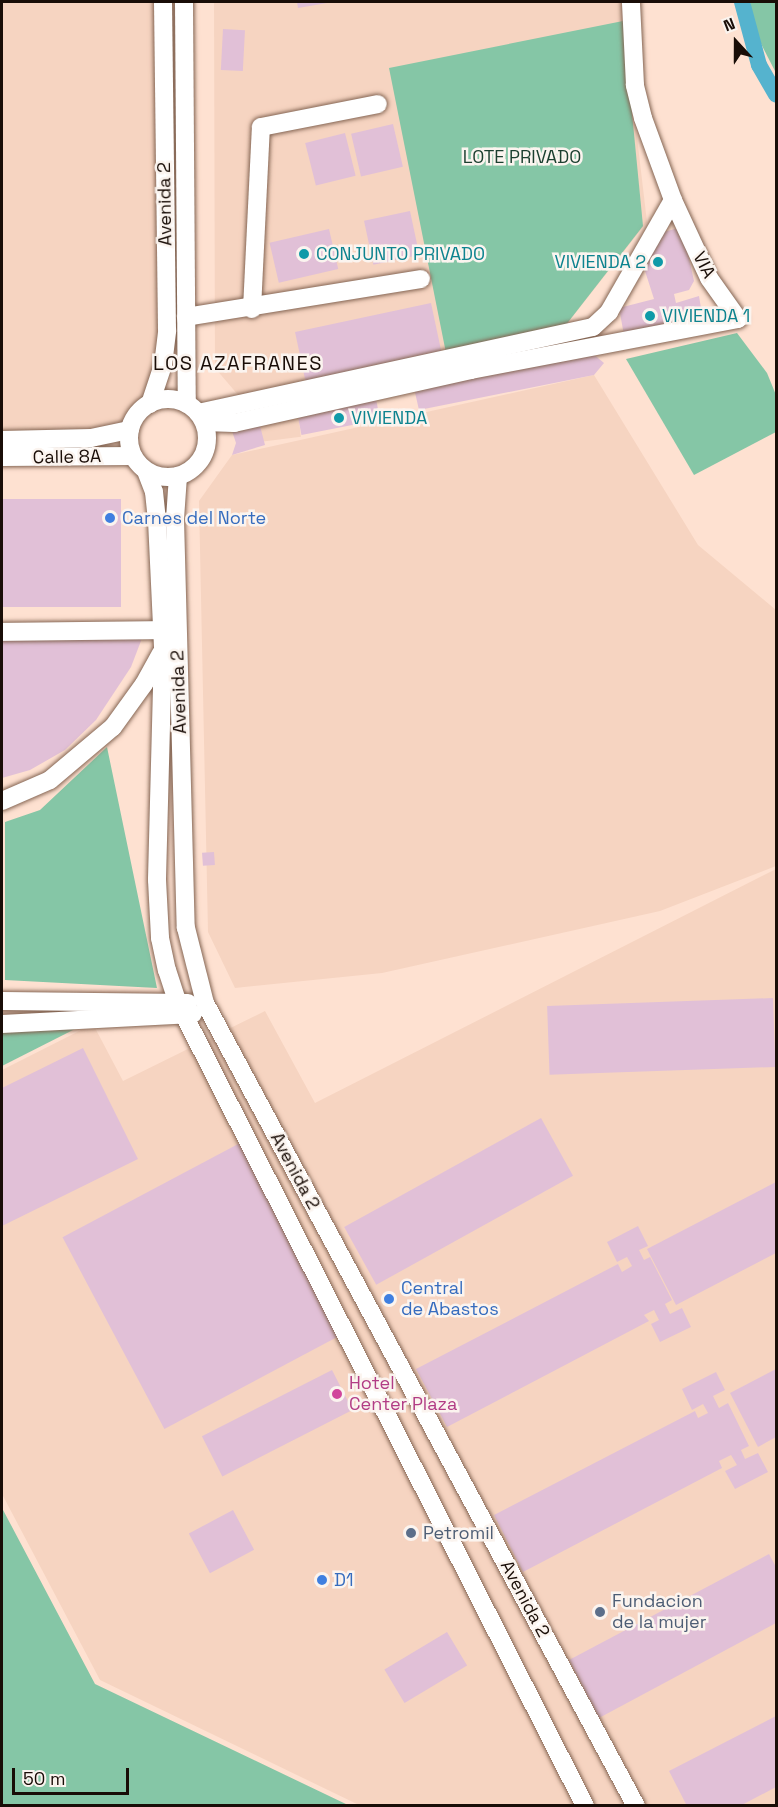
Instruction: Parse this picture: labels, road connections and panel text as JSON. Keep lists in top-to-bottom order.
{
  "streets": {
    "street": ["Avenida 2", "VIA", "Calle 8A"]
  },
  "crossings": [
    ["Avenida 2", "Calle 8A"]
  ],
  "districts": ["LOS AZAFRANES"],
  "parks": ["LOTE PRIVADO"],
  "places": [
    "CONJUNTO PRIVADO",
    "VIVIENDA 2",
    "VIVIENDA 1",
    "VIVIENDA",
    "Carnes del Norte",
    "Central de Abastos",
    "Hotel Center Plaza",
    "Petromil",
    "D1",
    "Fundacion de la mujer"
  ],
  "scale_bar": "50 m",
  "north": "top"
}
